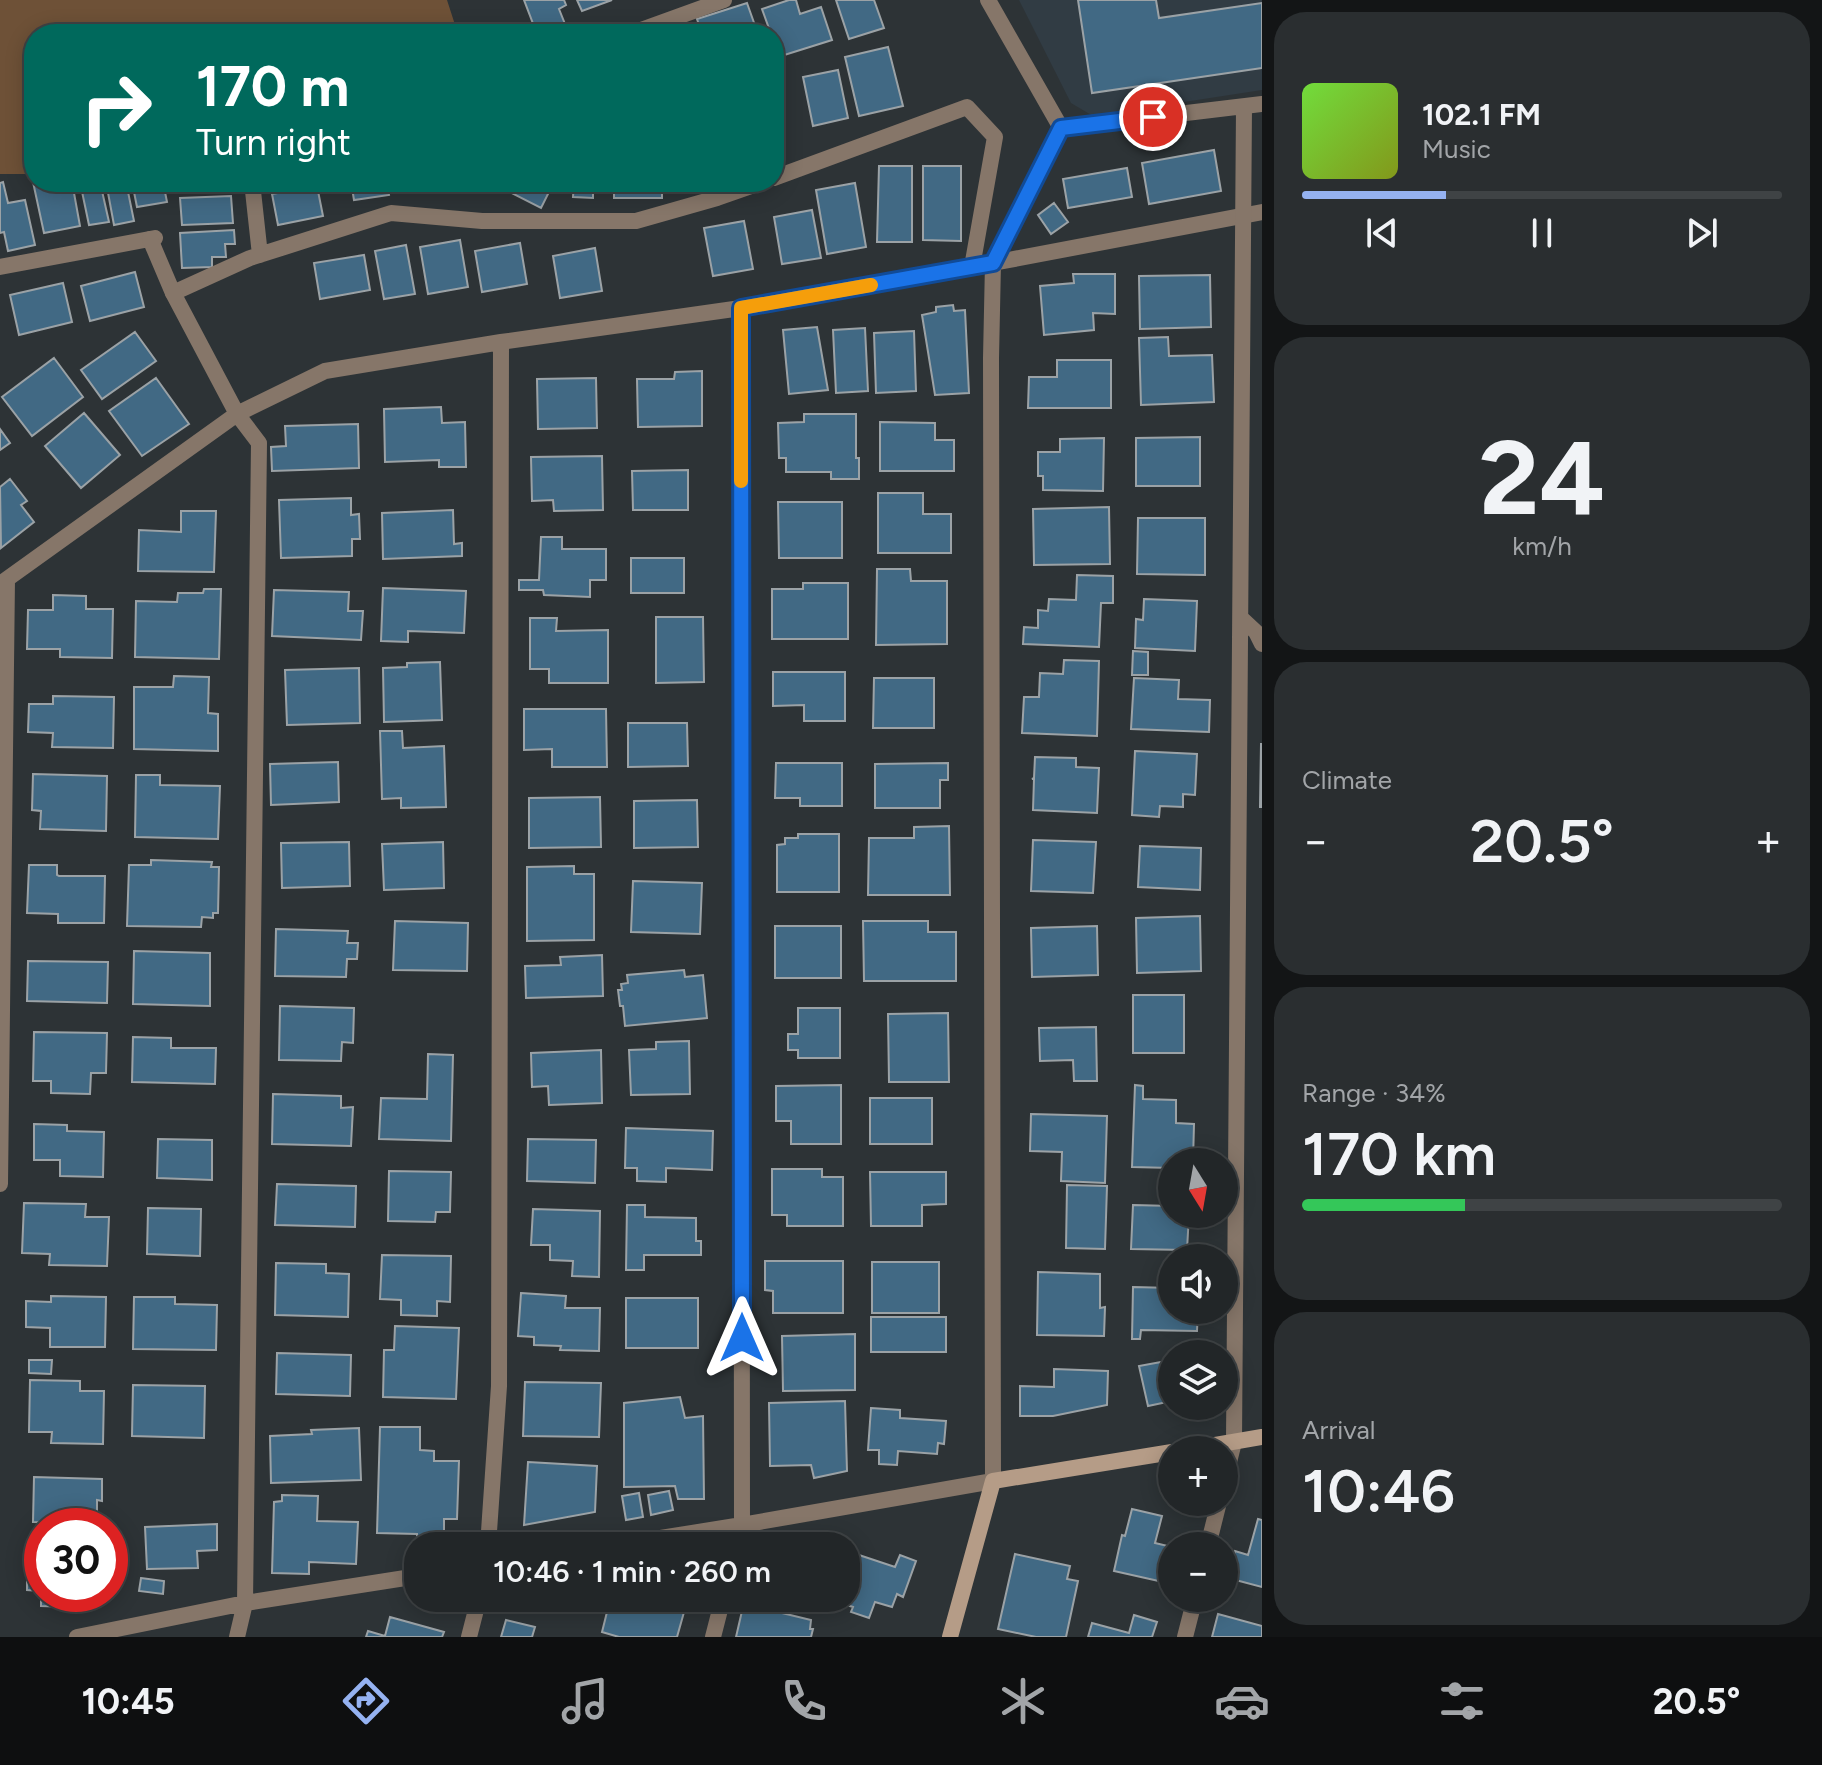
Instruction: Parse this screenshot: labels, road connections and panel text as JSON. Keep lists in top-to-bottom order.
{
  "north": "bottom",
  "page": {
    "turn": ["170 m", "Turn right"],
    "song": ["102.1 FM", "Music"],
    "tile": [
      ["24", "km/h"],
      "Climate",
      ["Range · 34%", "170 km"],
      ["Arrival", "10:46"]
    ],
    "heat": ["−", "20.5°", "+"],
    "map_buttons": ["+", "−"],
    "limit": "30",
    "trip": "10:46 · 1 min · 260 m",
    "tabs": ["10:45", "20.5°"]
  }
}
